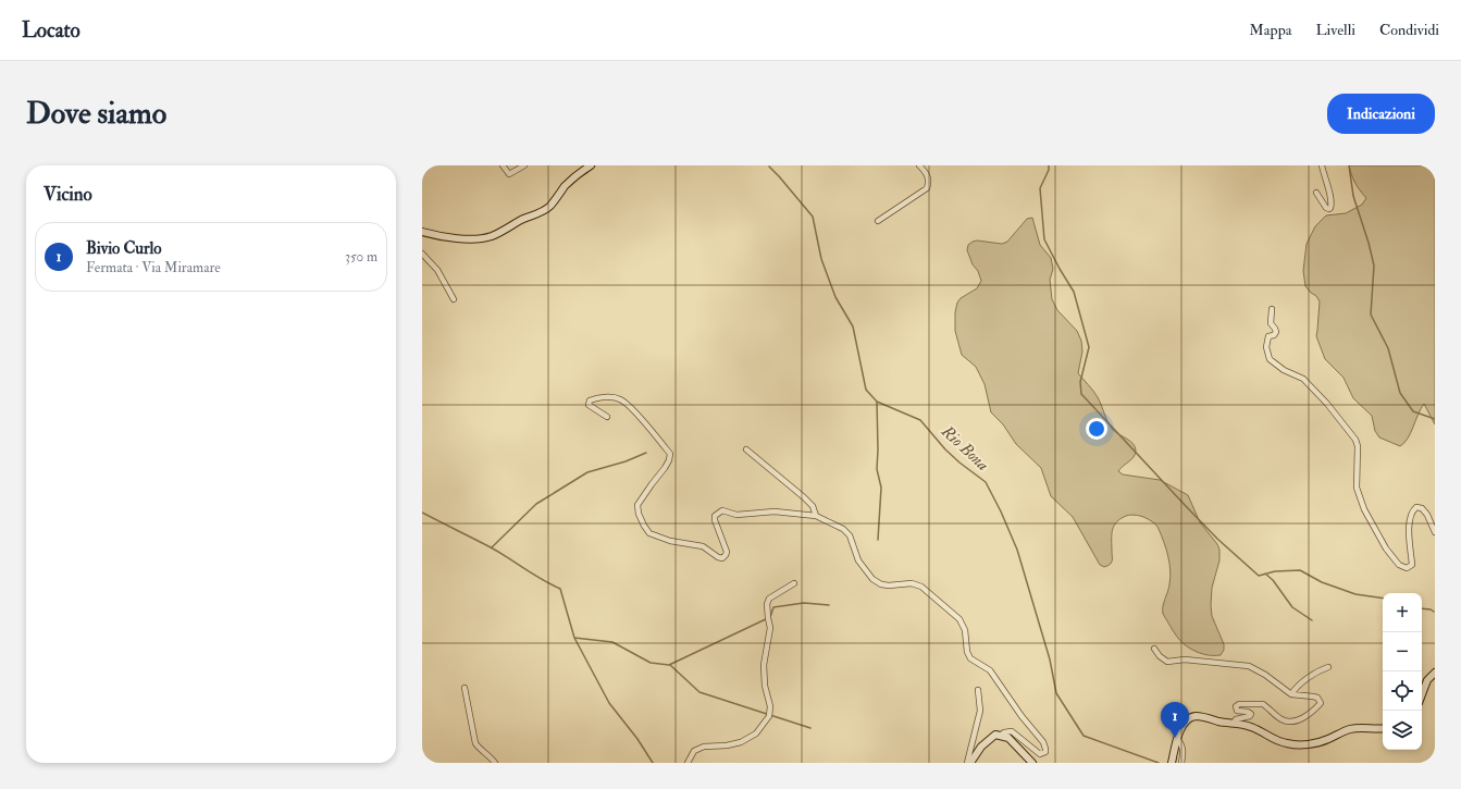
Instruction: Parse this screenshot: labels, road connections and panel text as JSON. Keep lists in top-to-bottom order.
{
  "water": ["Rio Bona"],
  "page": {
    "header": "Locato",
    "nav": ["Mappa", "Livelli", "Condividi"],
    "buttons": "Indicazioni",
    "title": "Dove siamo",
    "heading": "Vicino",
    "list": [
      {
        "mark": "1",
        "name": "Bivio Curlo",
        "note": "Fermata · Via Miramare",
        "value": "350 m"
      }
    ],
    "map_buttons": ["+", "−"],
    "pins": "1"
  }
}
